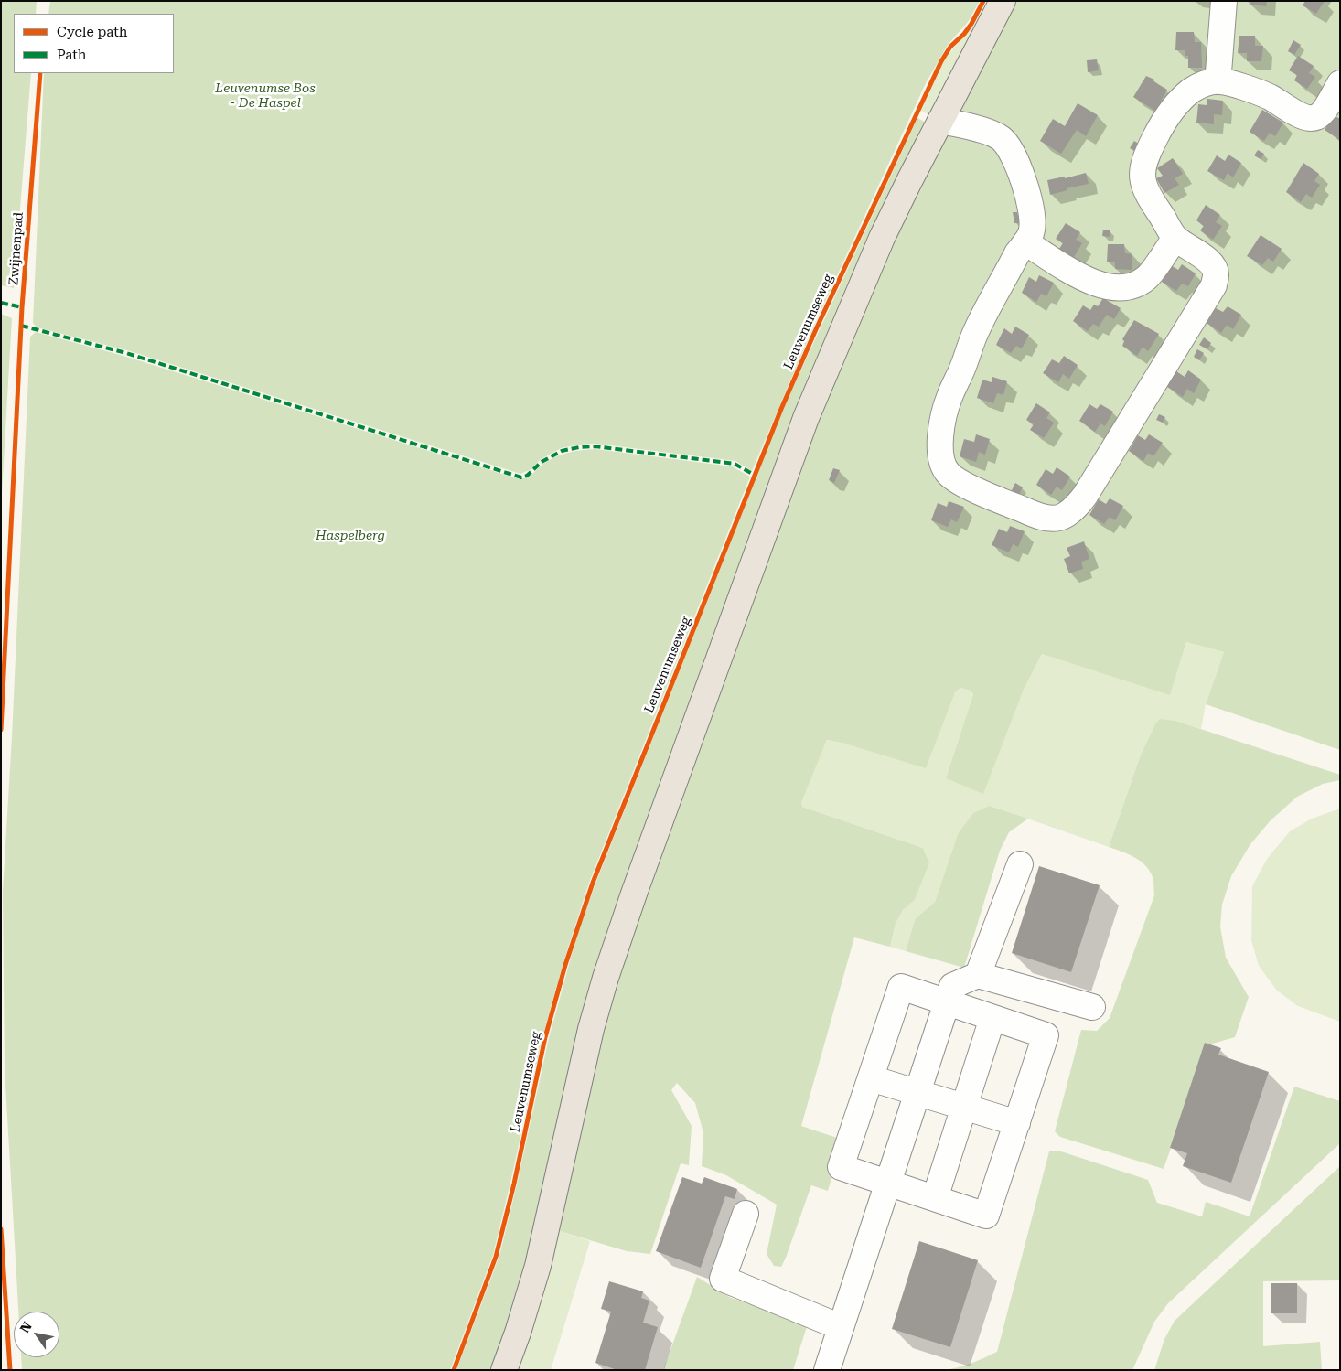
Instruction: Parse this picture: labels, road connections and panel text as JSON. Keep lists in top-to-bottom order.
{
  "streets": {
    "cycle path": ["Zwijnenpad", "Leuvenumseweg"]
  },
  "parks": ["Leuvenumse Bos - De Haspel", "Haspelberg"],
  "legend": ["Cycle path", "Path"],
  "north": "top left"
}
